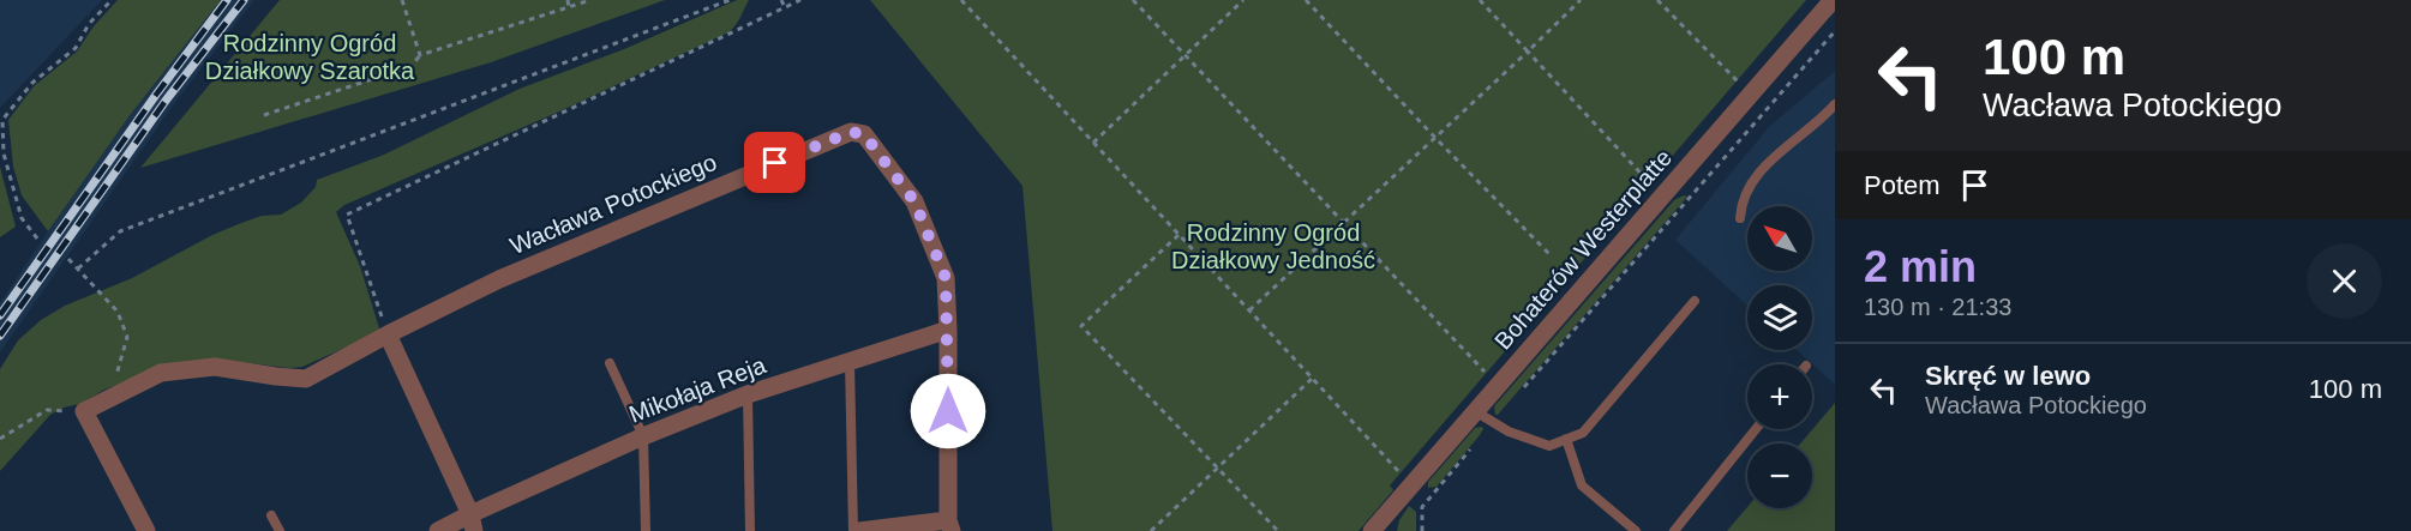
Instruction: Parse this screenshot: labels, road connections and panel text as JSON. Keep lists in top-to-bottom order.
{
  "streets": {
    "street": ["Wacława Potockiego", "Bohaterów Westerplatte", "Mikołaja Reja"]
  },
  "crossings": [
    ["Wacława Potockiego", "Mikołaja Reja"]
  ],
  "parks": ["Rodzinny Ogród Działkowy Szarotka", "Rodzinny Ogród Działkowy Jedność"],
  "north": "top left",
  "page": {
    "turn": ["100 m", "Wacława Potockiego"],
    "then": "Potem",
    "map_buttons": ["+", "−"],
    "heading": ["2 min", "130 m · 21:33"],
    "list": [
      {
        "name": "Skręć w lewo",
        "note": "Wacława Potockiego",
        "value": "100 m"
      }
    ]
  }
}
